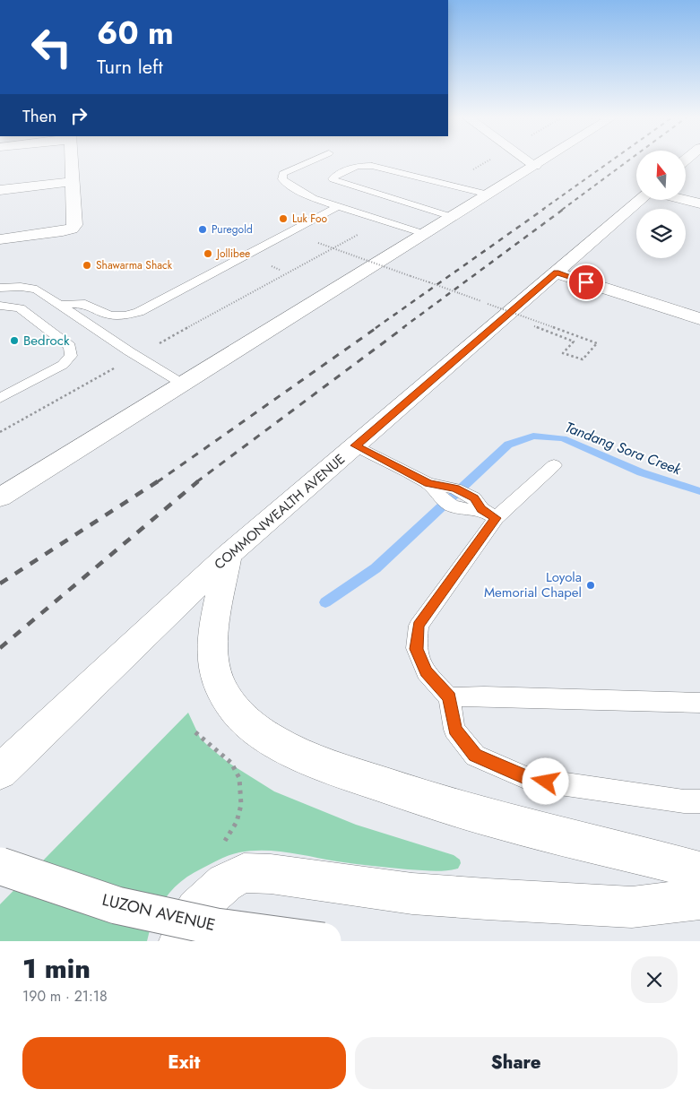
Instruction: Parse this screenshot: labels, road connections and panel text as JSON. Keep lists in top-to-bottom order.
{
  "streets": {
    "main road": ["COMMONWEALTH AVENUE", "LUZON AVENUE"]
  },
  "water": ["Tandang Sora Creek"],
  "places": [
    "Luk Foo",
    "Puregold",
    "Jollibee",
    "Shawarma Shack",
    "Bedrock",
    "Loyola Memorial Chapel"
  ],
  "north": "top",
  "page": {
    "turn": ["60 m", "Turn left"],
    "then": "Then",
    "heading": ["1 min", "190 m · 21:18"],
    "buttons": ["Exit", "Share"]
  }
}
